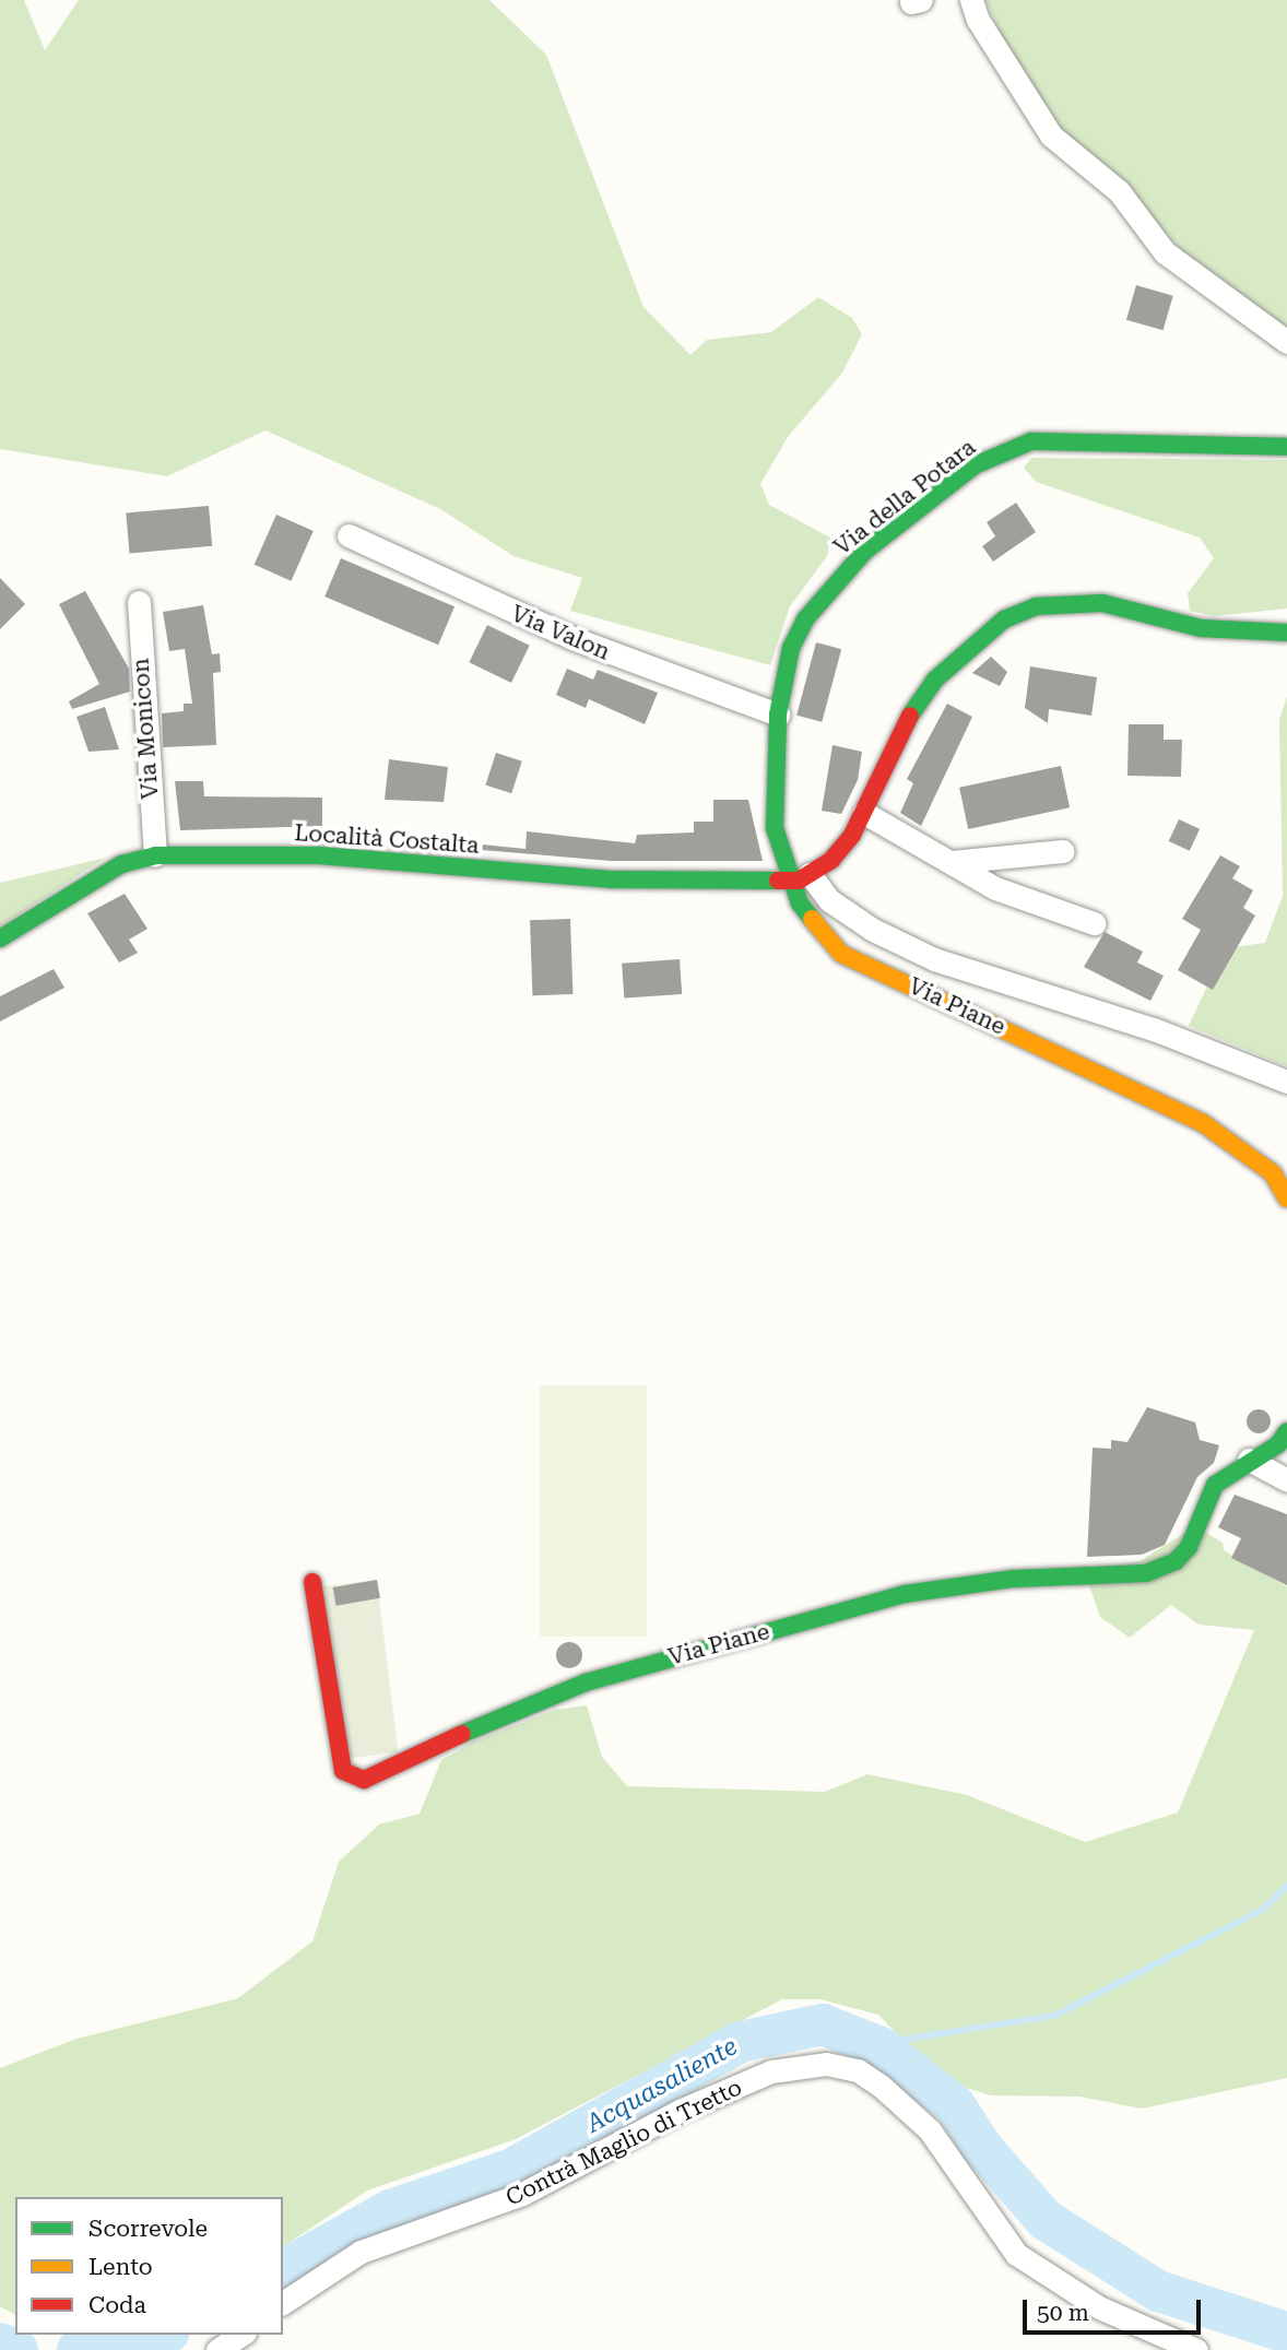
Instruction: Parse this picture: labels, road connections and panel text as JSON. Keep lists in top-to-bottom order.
{
  "streets": {
    "street": [
      "Via della Potara",
      "Via Valon",
      "Via Monicon",
      "Località Costalta",
      "Via Piane",
      "Contrà Maglio di Tretto"
    ]
  },
  "crossings": [
    ["Via della Potara", "Via Valon"],
    ["Via della Potara", "Via Piane"],
    ["Via Valon", "Via Piane"],
    ["Via Monicon", "Località Costalta"],
    ["Località Costalta", "Via Piane"]
  ],
  "water": ["Acquasaliente"],
  "legend": ["Scorrevole", "Lento", "Coda"],
  "scale_bar": "50 m"
}
